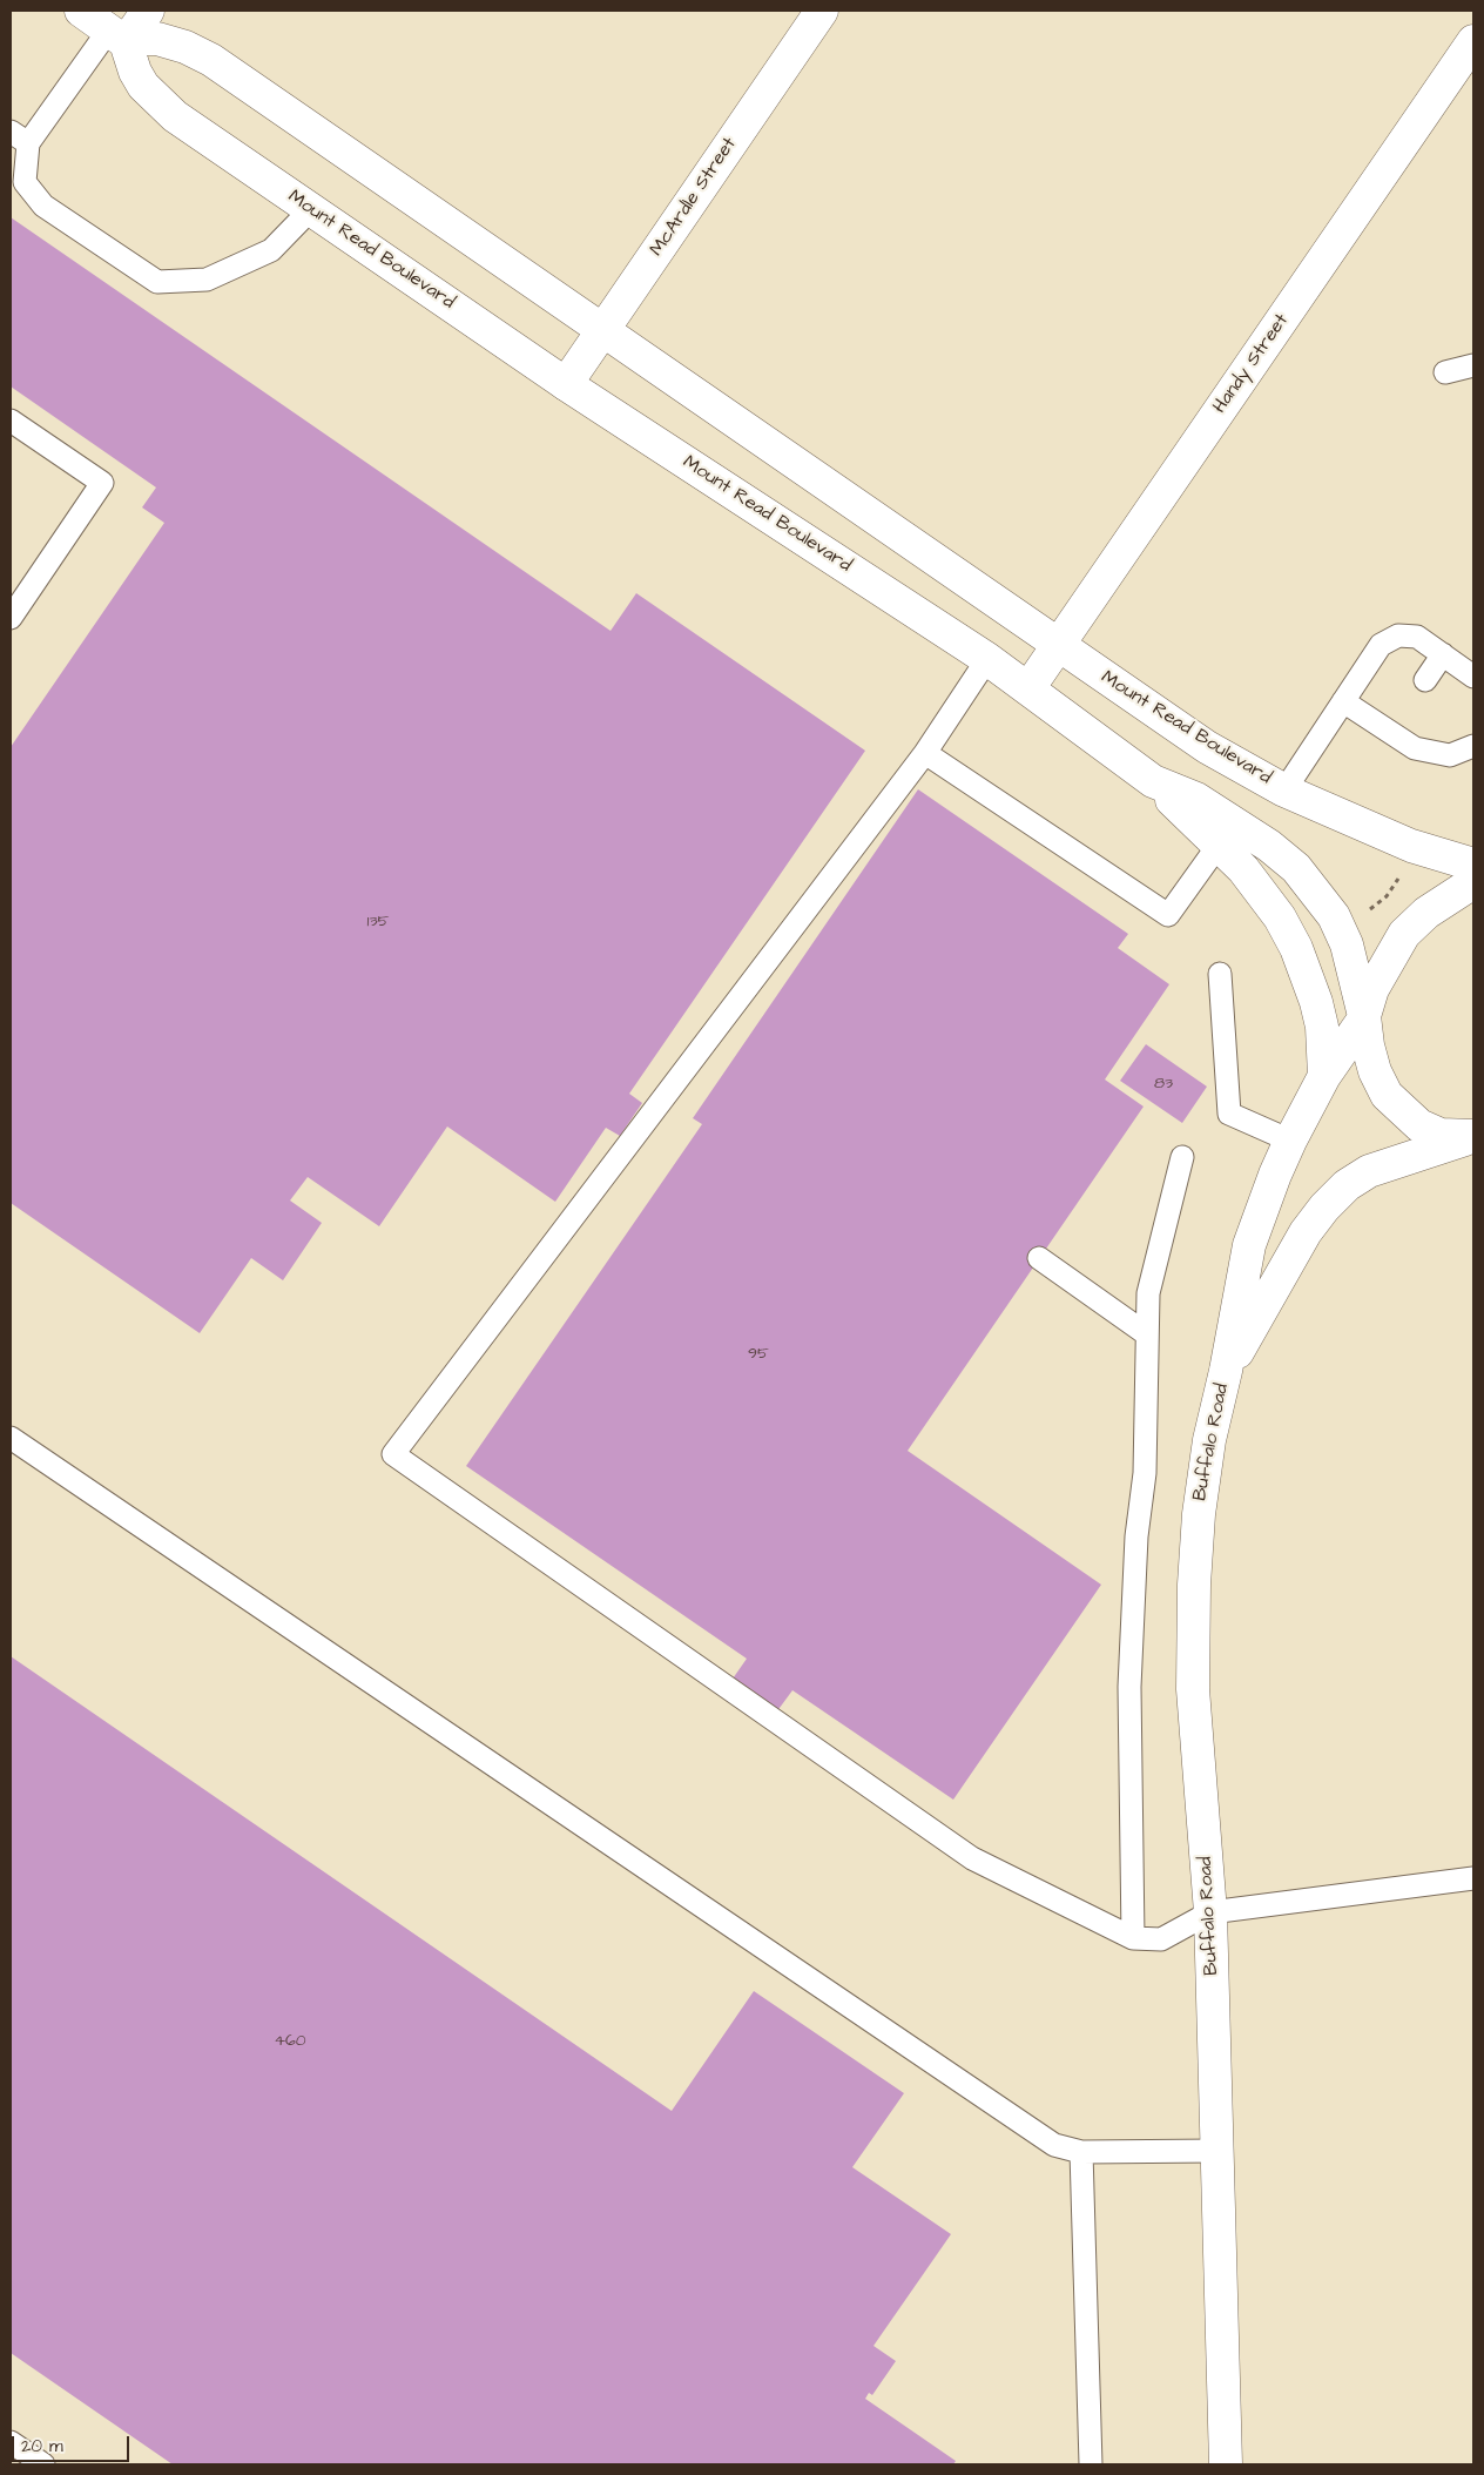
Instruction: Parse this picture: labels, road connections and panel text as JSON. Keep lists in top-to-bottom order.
{
  "streets": {
    "main road": [
      "McArdle Street",
      "Mount Read Boulevard",
      "Handy Street",
      "Buffalo Road"
    ]
  },
  "crossings": [
    ["McArdle Street", "Mount Read Boulevard"],
    ["Mount Read Boulevard", "Handy Street"],
    ["Mount Read Boulevard", "Buffalo Road"]
  ],
  "house_numbers": [
    "135",
    "83",
    "95",
    "460"
  ],
  "scale_bar": "20 m"
}
